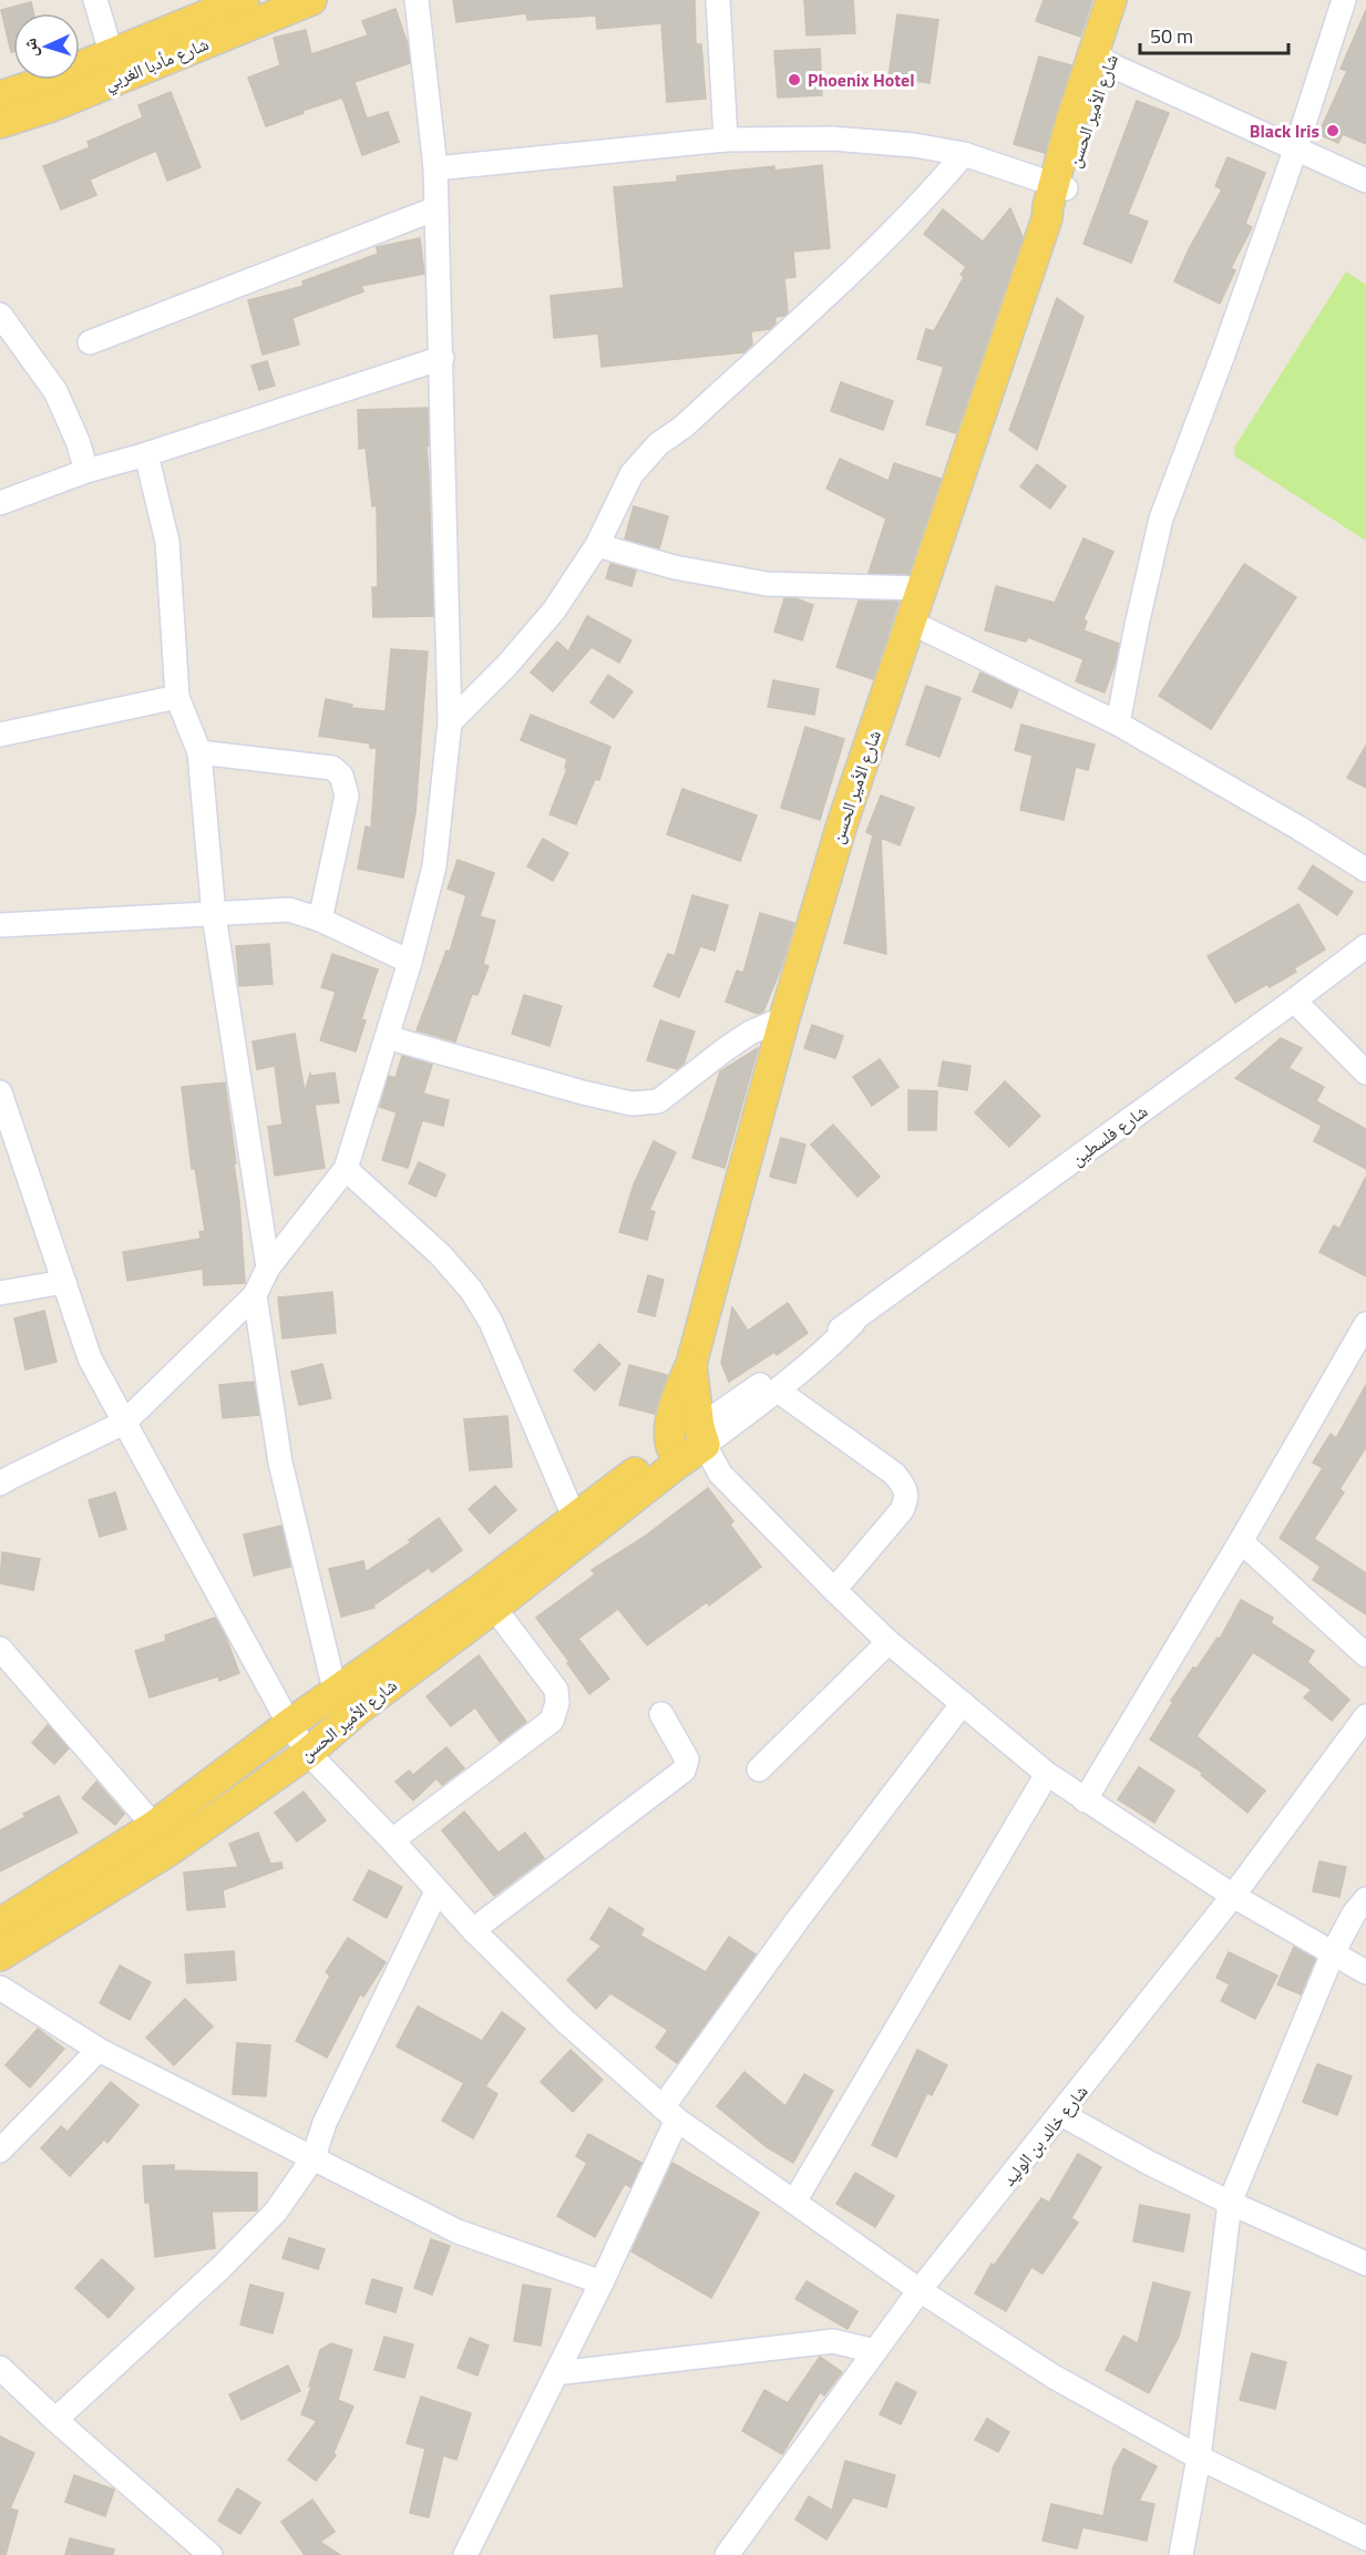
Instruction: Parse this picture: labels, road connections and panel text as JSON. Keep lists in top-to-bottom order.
{
  "streets": {
    "main road": ["شارع مأدبا الغربي", "شارع الأمير الحسن"],
    "street": ["شارع فلسطين", "شارع خالد بن الوليد"]
  },
  "crossings": [
    ["شارع الأمير الحسن", "شارع فلسطين"]
  ],
  "places": ["Phoenix Hotel", "Black Iris"],
  "scale_bar": "50 m",
  "north": "left"
}
